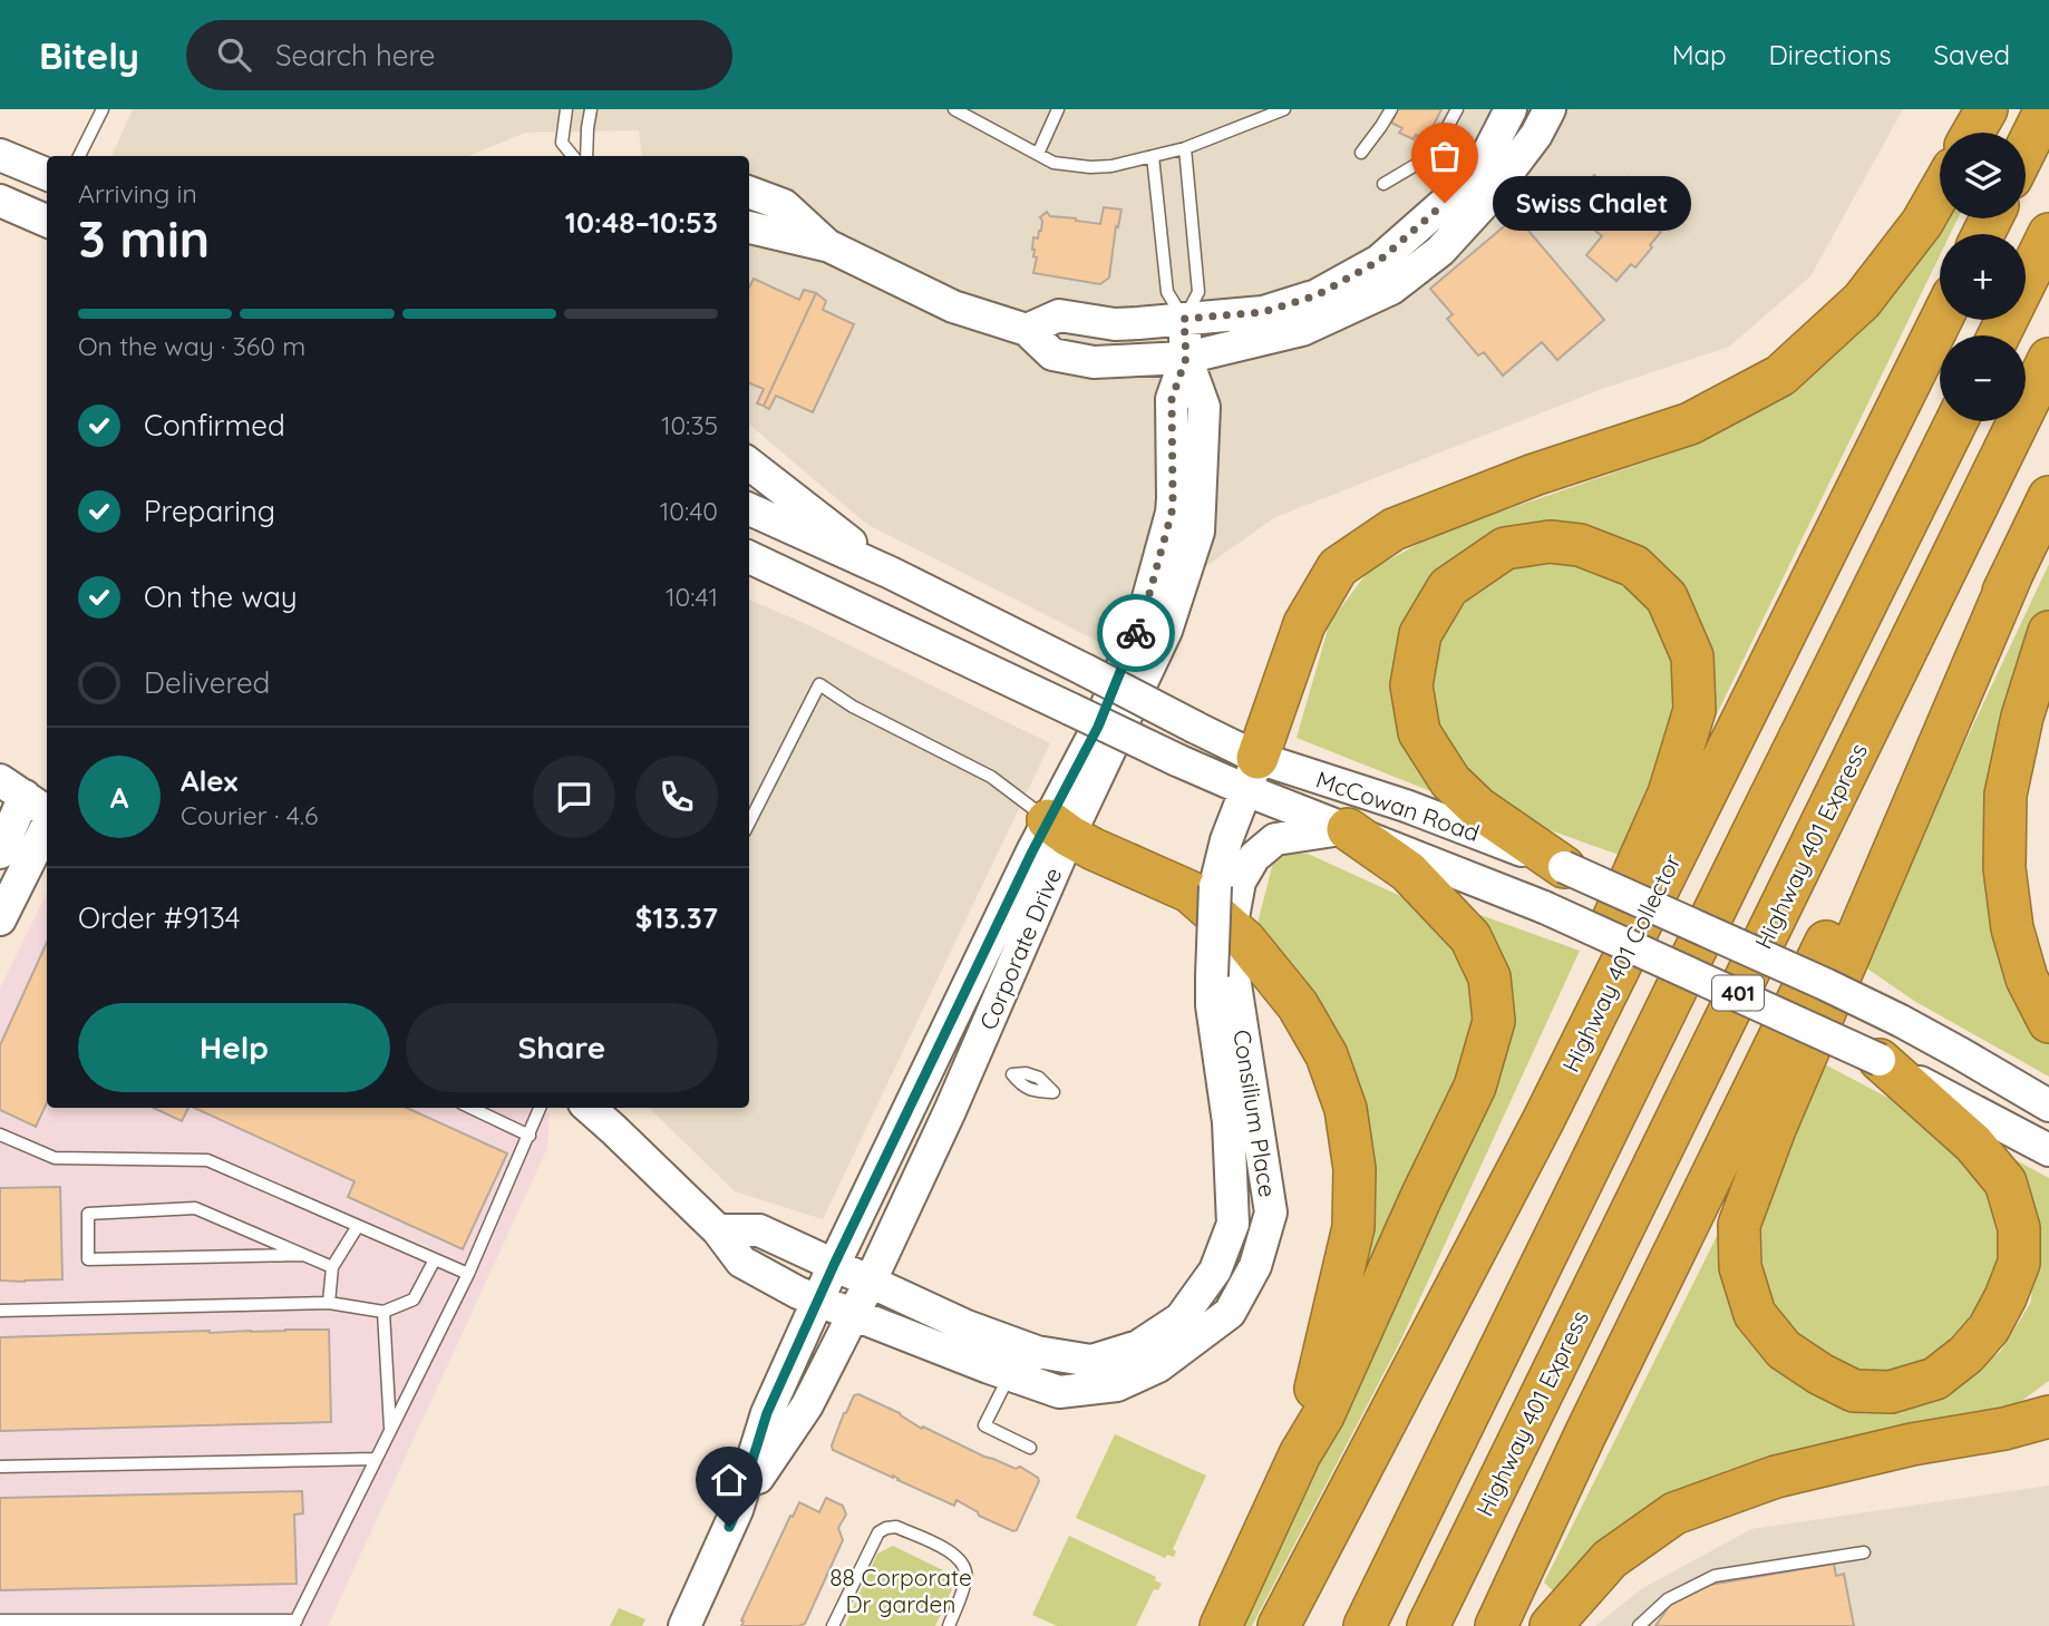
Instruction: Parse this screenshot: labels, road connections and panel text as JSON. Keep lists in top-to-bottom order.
{
  "streets": {
    "highway": ["Highway 401 Express", "Highway 401 Collector", "401"],
    "main road": ["McCowan Road", "Corporate Drive", "Consilium Place"]
  },
  "crossings": [
    ["McCowan Road", "Consilium Place"],
    ["Corporate Drive", "Consilium Place"]
  ],
  "parks": ["88 Corporate Dr garden"],
  "places": ["Swiss Chalet"],
  "page": {
    "header": "Bitely",
    "search": "Search here",
    "nav": ["Map", "Directions", "Saved"],
    "map_buttons": ["+", "−"],
    "heading": ["3 min", "Arriving in", "10:48–10:53"],
    "panel": [
      "Alex",
      "Courier · 4.6",
      "Order #9134",
      "$13.37"
    ],
    "bubble": "Swiss Chalet",
    "bar": "On the way · 360 m",
    "list": [
      ["Confirmed", "10:35"],
      ["Preparing", "10:40"],
      ["On the way", "10:41"],
      "Delivered"
    ],
    "round": "A",
    "buttons": ["Help", "Share"]
  }
}
